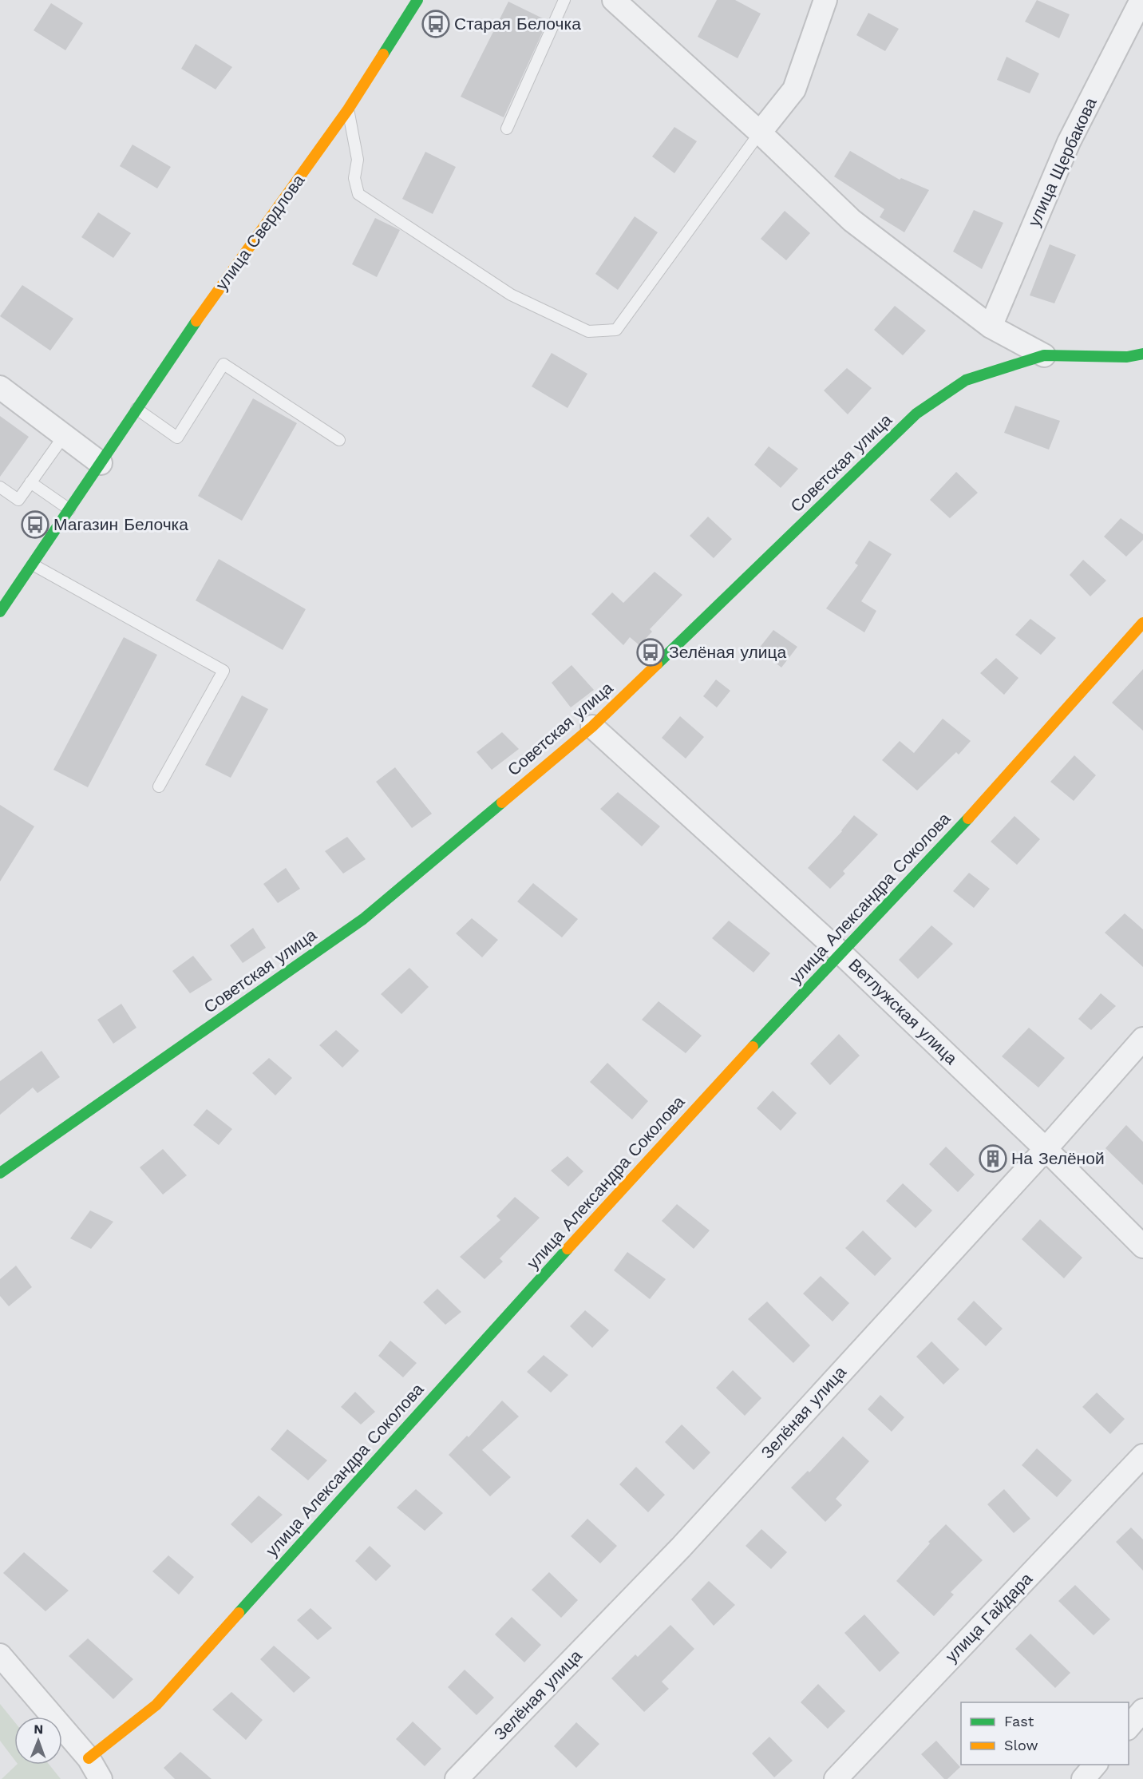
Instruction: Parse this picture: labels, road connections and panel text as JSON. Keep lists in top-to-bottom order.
{
  "streets": {
    "street": [
      "улица Щербакова",
      "улица Свердлова",
      "Советская улица",
      "улица Александра Соколова",
      "Ветлужская улица",
      "Зелёная улица",
      "улица Гайдара"
    ]
  },
  "crossings": [
    ["Советская улица", "Ветлужская улица"],
    ["улица Александра Соколова", "Ветлужская улица"],
    ["Ветлужская улица", "Зелёная улица"]
  ],
  "places": {
    "bus stop": ["Старая Белочка", "Магазин Белочка", "Зелёная улица"],
    "building": ["На Зелёной"]
  },
  "legend": ["Fast", "Slow"],
  "north": "top"
}
